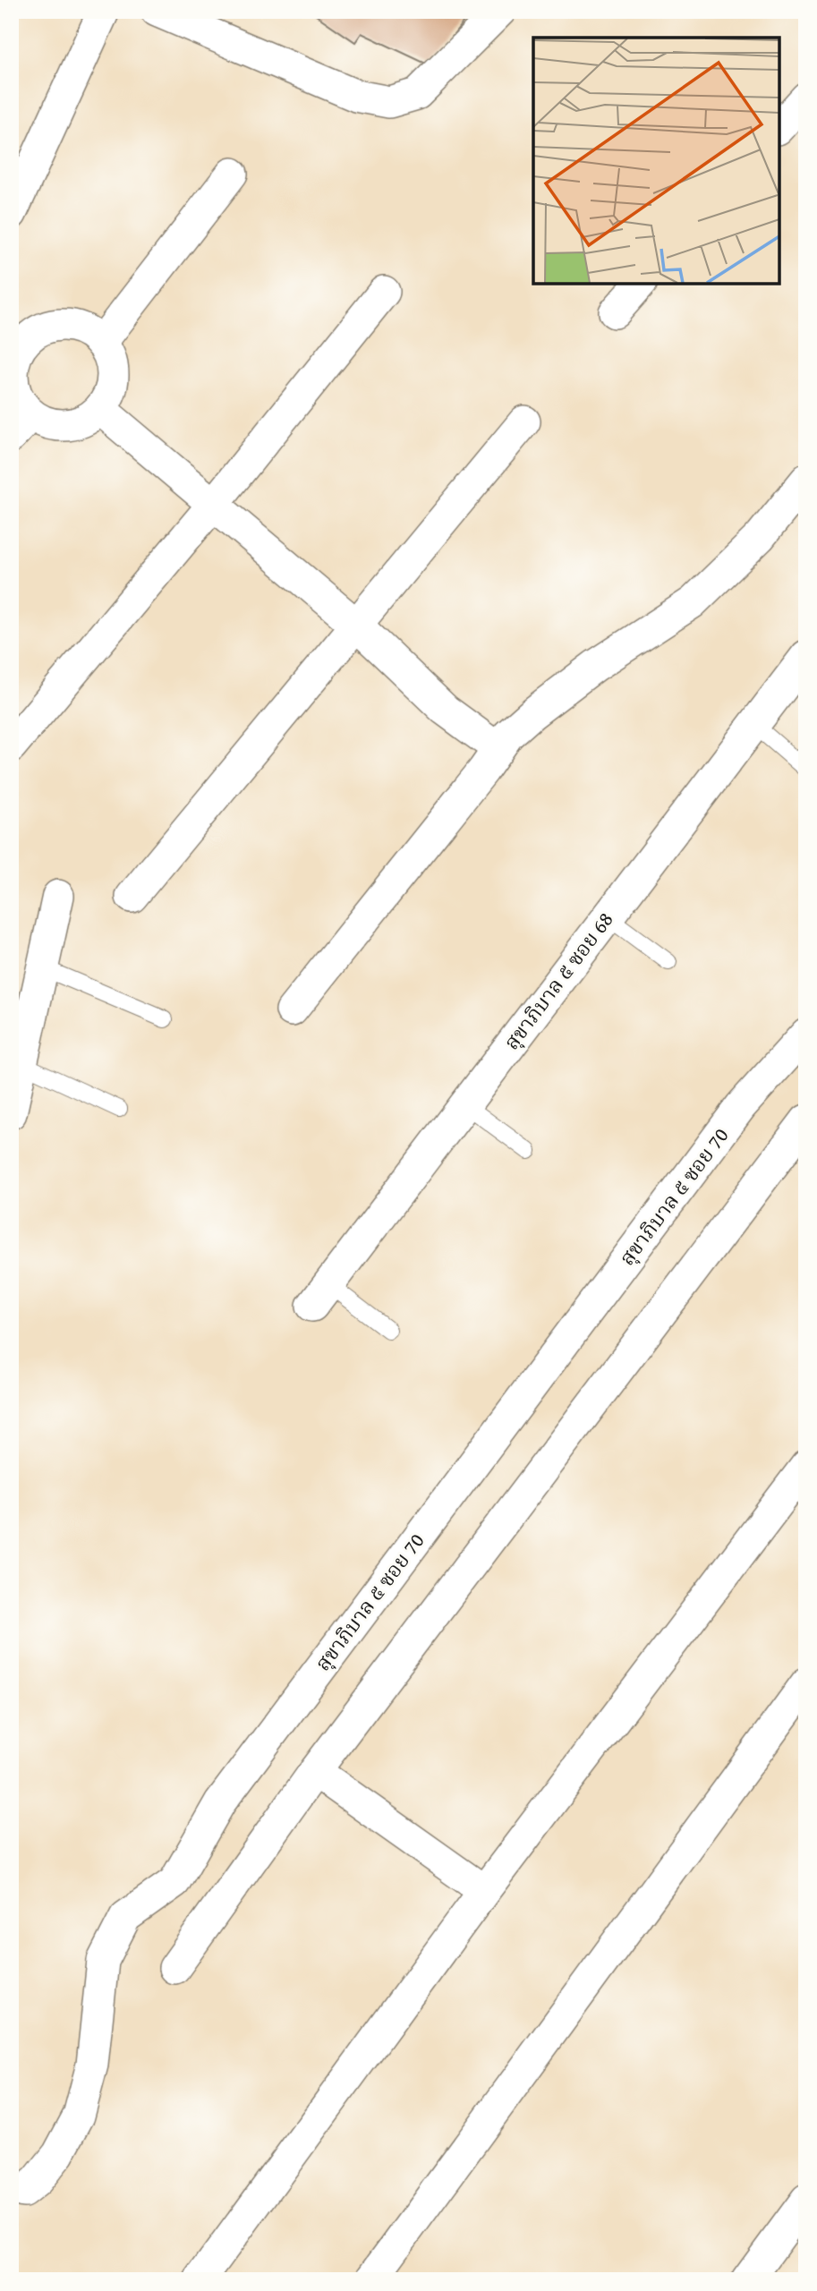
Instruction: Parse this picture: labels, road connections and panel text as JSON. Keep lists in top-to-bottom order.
{
  "streets": {
    "street": ["สุขาภิบาล ๕ ซอย 68", "สุขาภิบาล ๕ ซอย 70"]
  }
}
